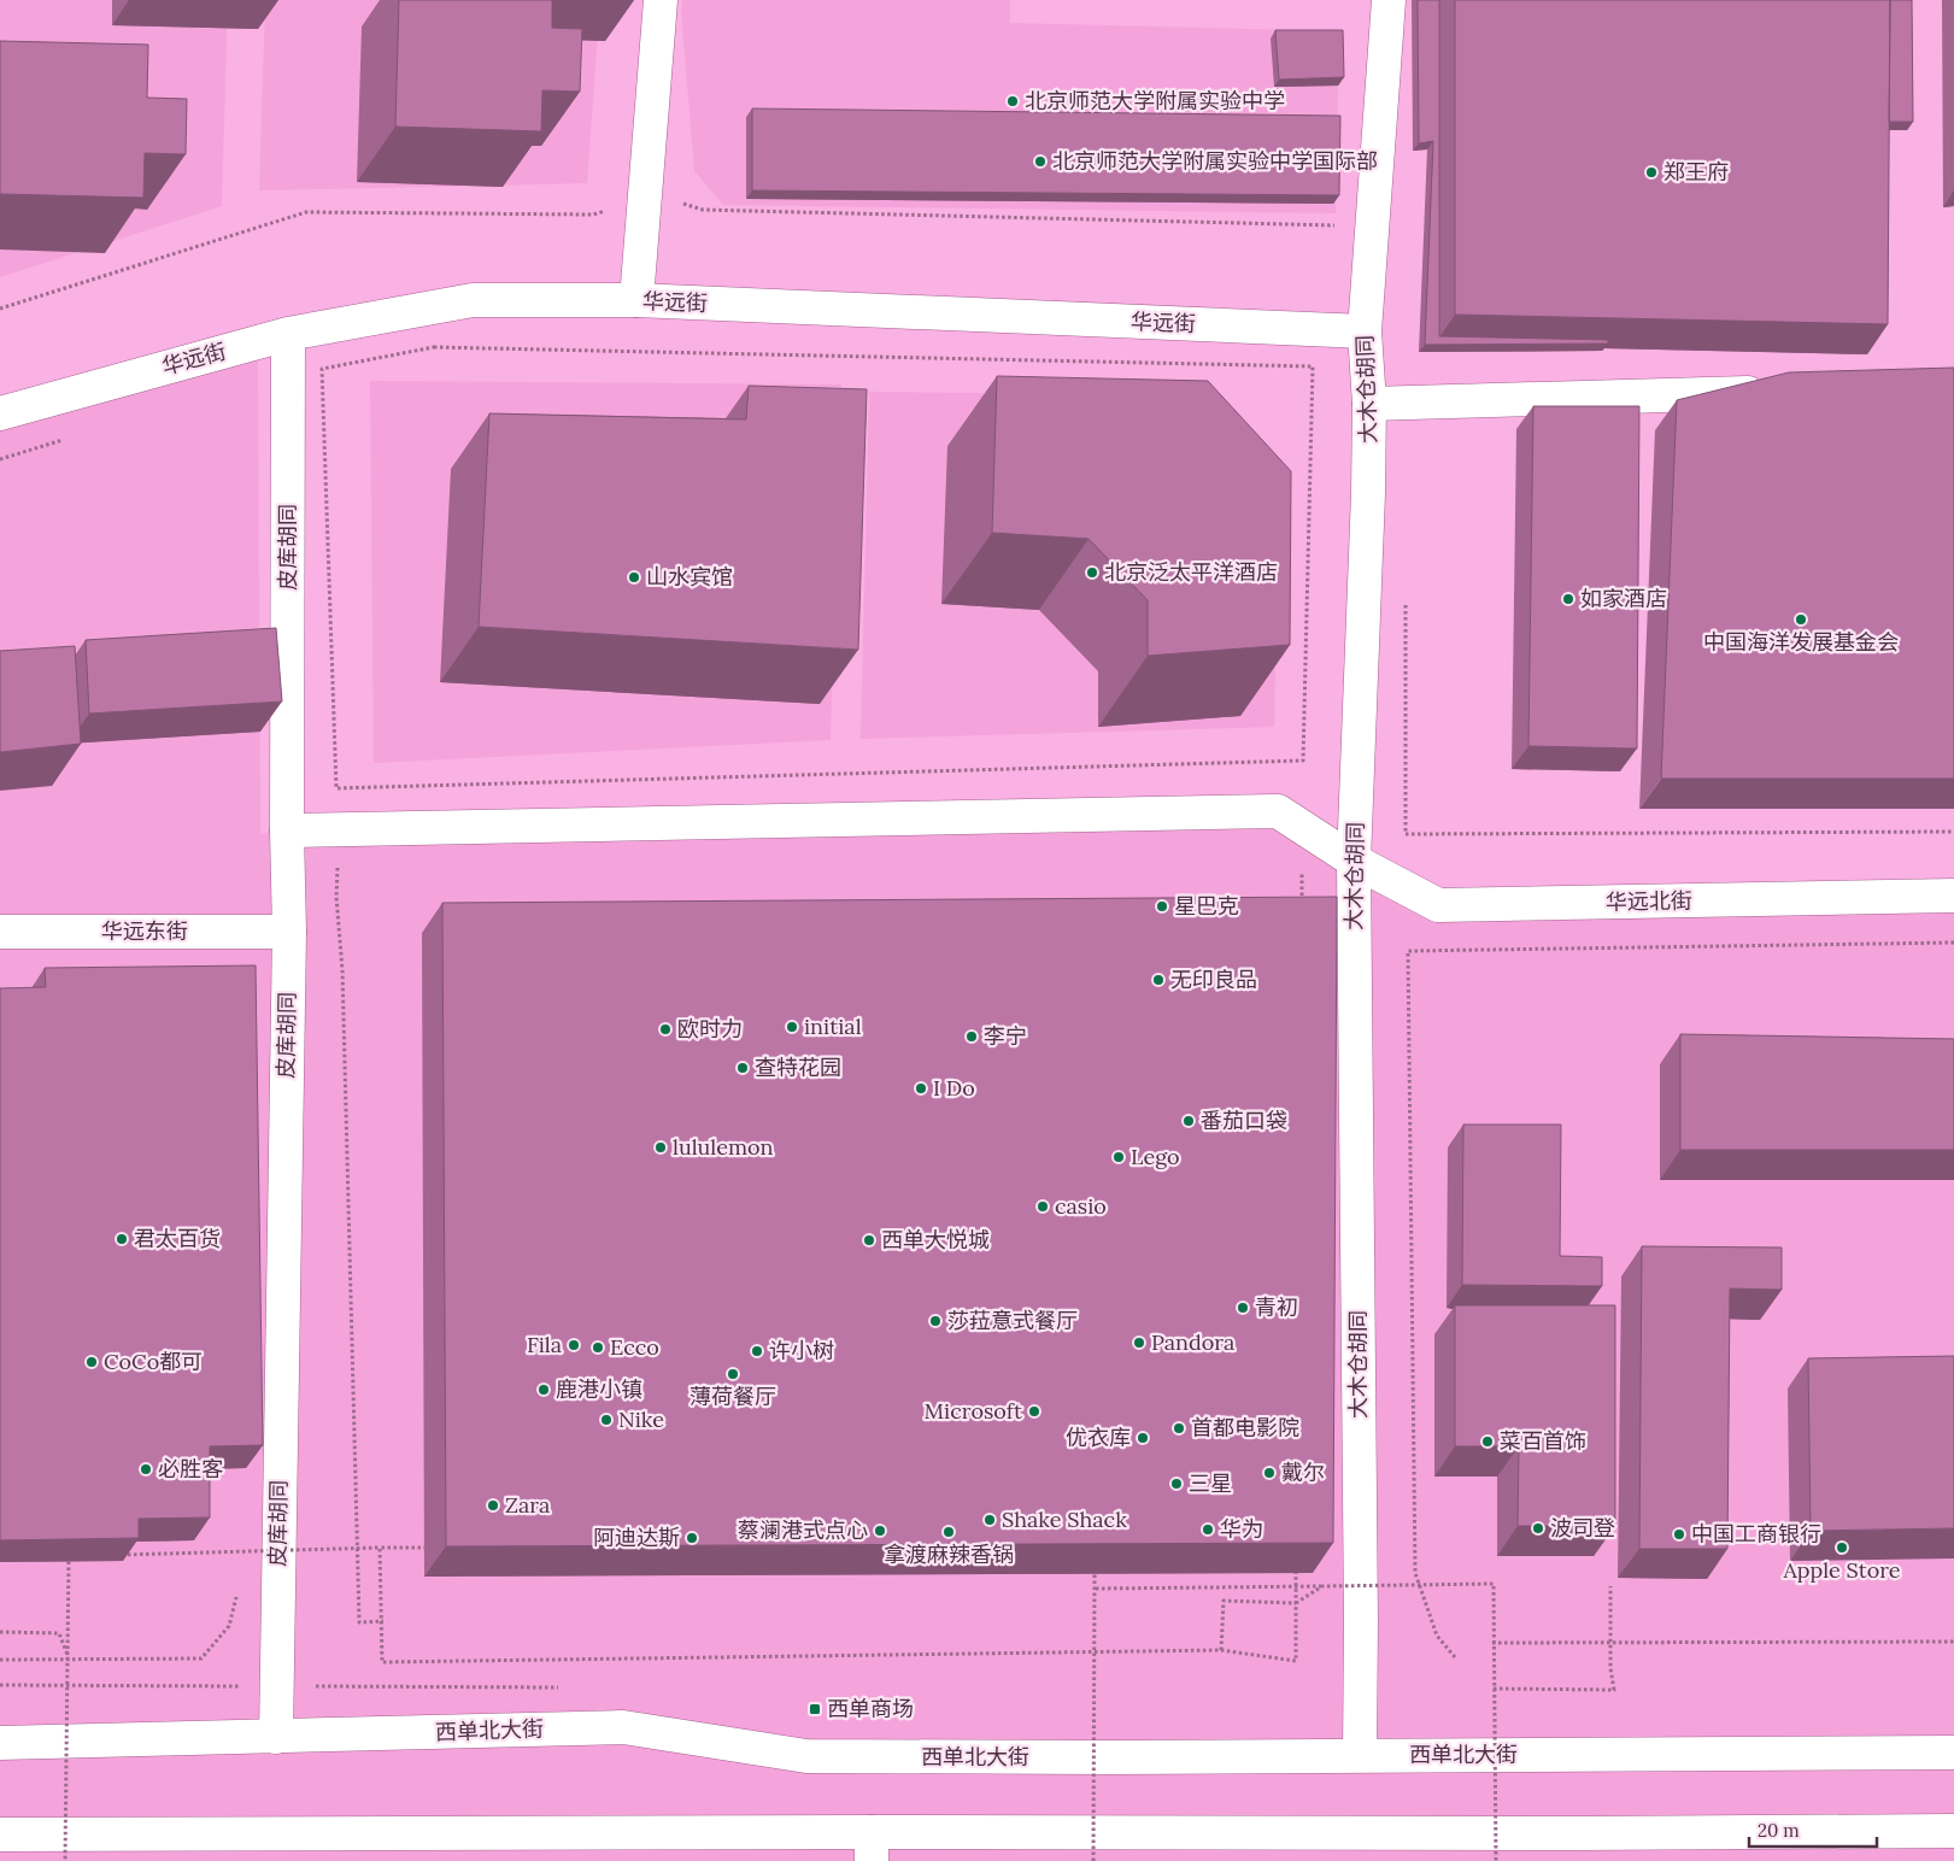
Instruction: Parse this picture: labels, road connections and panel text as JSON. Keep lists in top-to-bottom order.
{
  "streets": {
    "street": [
      "华远街",
      "大木仓胡同",
      "皮库胡同",
      "华远北街",
      "华远东街",
      "西单北大街"
    ]
  },
  "crossings": [
    ["华远街", "大木仓胡同"],
    ["华远街", "皮库胡同"],
    ["大木仓胡同", "华远北街"],
    ["大木仓胡同", "西单北大街"],
    ["皮库胡同", "华远北街"],
    ["皮库胡同", "华远东街"],
    ["皮库胡同", "西单北大街"]
  ],
  "places": {
    "other": [
      "北京师范大学附属实验中学",
      "北京师范大学附属实验中学国际部",
      "郑王府",
      "北京泛太平洋酒店",
      "山水宾馆",
      "如家酒店",
      "中国海洋发展基金会",
      "星巴克",
      "无印良品",
      "initial",
      "欧时力",
      "李宁",
      "查特花园",
      "I Do",
      "番茄口袋",
      "lululemon",
      "Lego",
      "casio",
      "君太百货",
      "西单大悦城",
      "青初",
      "莎菈意式餐厅",
      "Pandora",
      "Fila",
      "Ecco",
      "许小树",
      "CoCo都可",
      "薄荷餐厅",
      "鹿港小镇",
      "Microsoft",
      "Nike",
      "首都电影院",
      "优衣库",
      "菜百首饰",
      "必胜客",
      "戴尔",
      "三星",
      "Zara",
      "Shake Shack",
      "波司登",
      "华为",
      "蔡澜港式点心",
      "拿渡麻辣香锅",
      "中国工商银行",
      "阿迪达斯",
      "Apple Store"
    ],
    "transit": ["西单商场"]
  },
  "scale_bar": "20 m"
}
